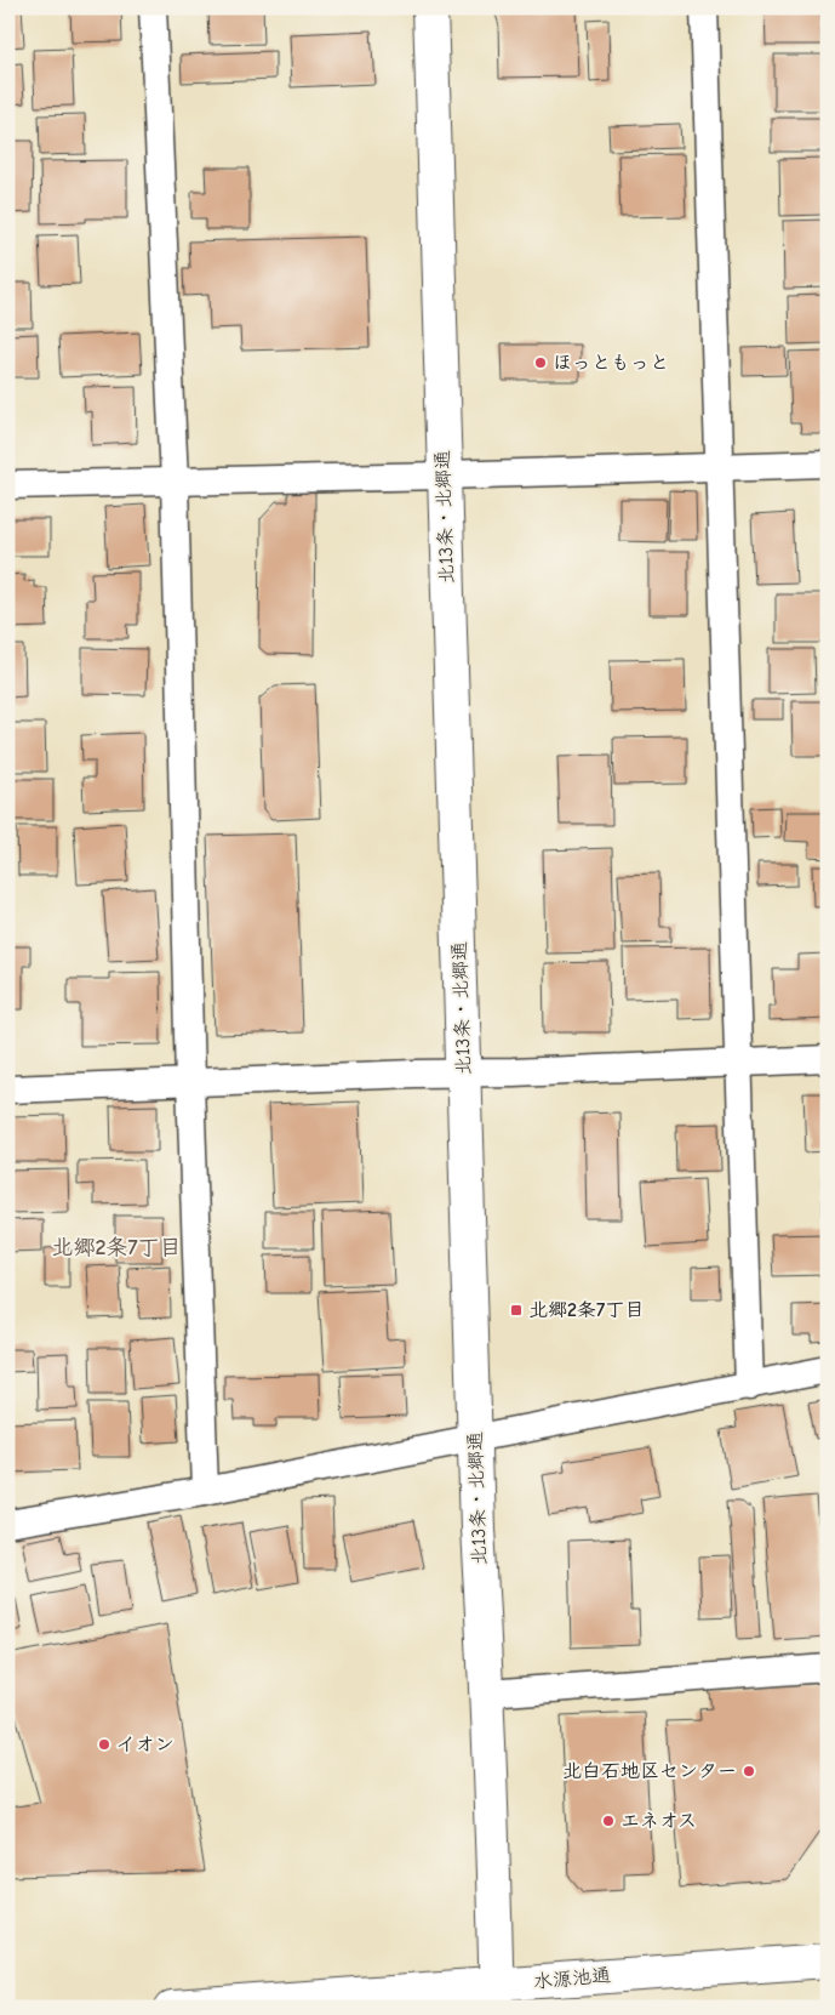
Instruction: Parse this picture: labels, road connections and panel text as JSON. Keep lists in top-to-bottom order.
{
  "streets": {
    "main road": ["北13条・北郷通", "水源池通"]
  },
  "crossings": [
    ["北13条・北郷通", "水源池通"]
  ],
  "districts": ["北郷2条7丁目"],
  "places": {
    "other": [
      "ほっともっと",
      "イオン",
      "北白石地区センター",
      "エネオス"
    ],
    "transit": ["北郷2条7丁目"]
  }
}
